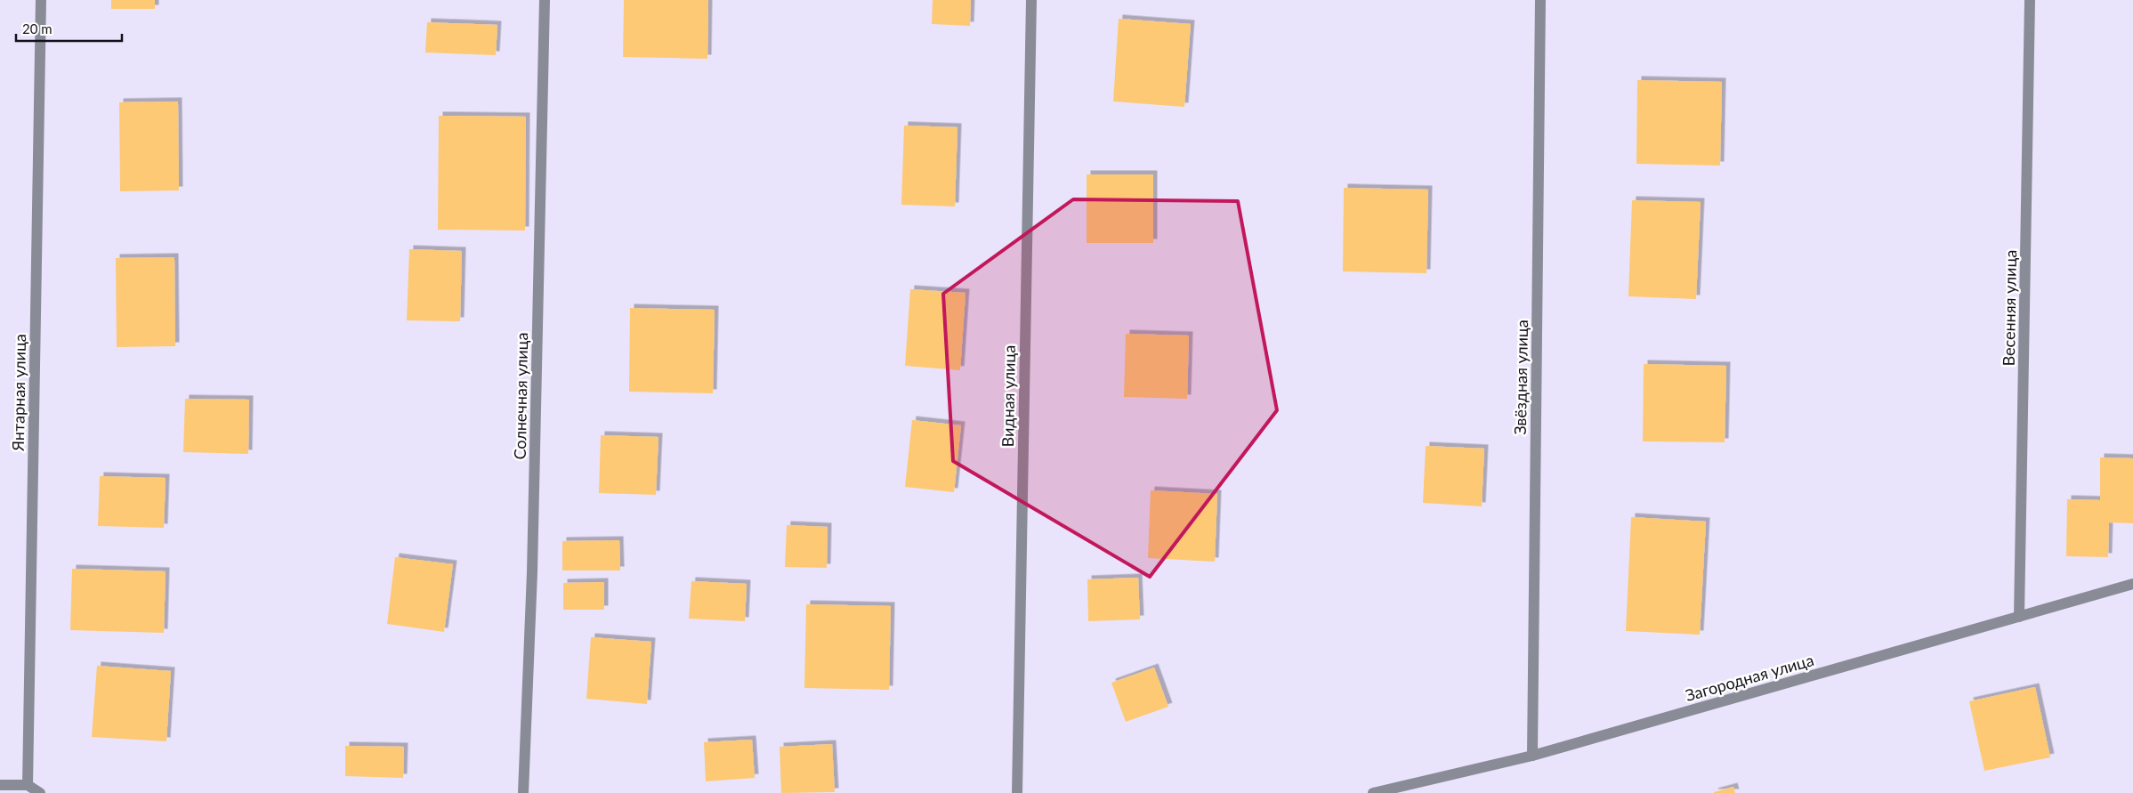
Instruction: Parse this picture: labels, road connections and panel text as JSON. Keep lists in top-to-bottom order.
{
  "streets": {
    "street": [
      "Весенняя улица",
      "Звёздная улица",
      "Янтарная улица",
      "Солнечная улица",
      "Видная улица",
      "Загородная улица"
    ]
  },
  "crossings": [
    ["Весенняя улица", "Загородная улица"],
    ["Звёздная улица", "Загородная улица"]
  ],
  "scale_bar": "20 m"
}
